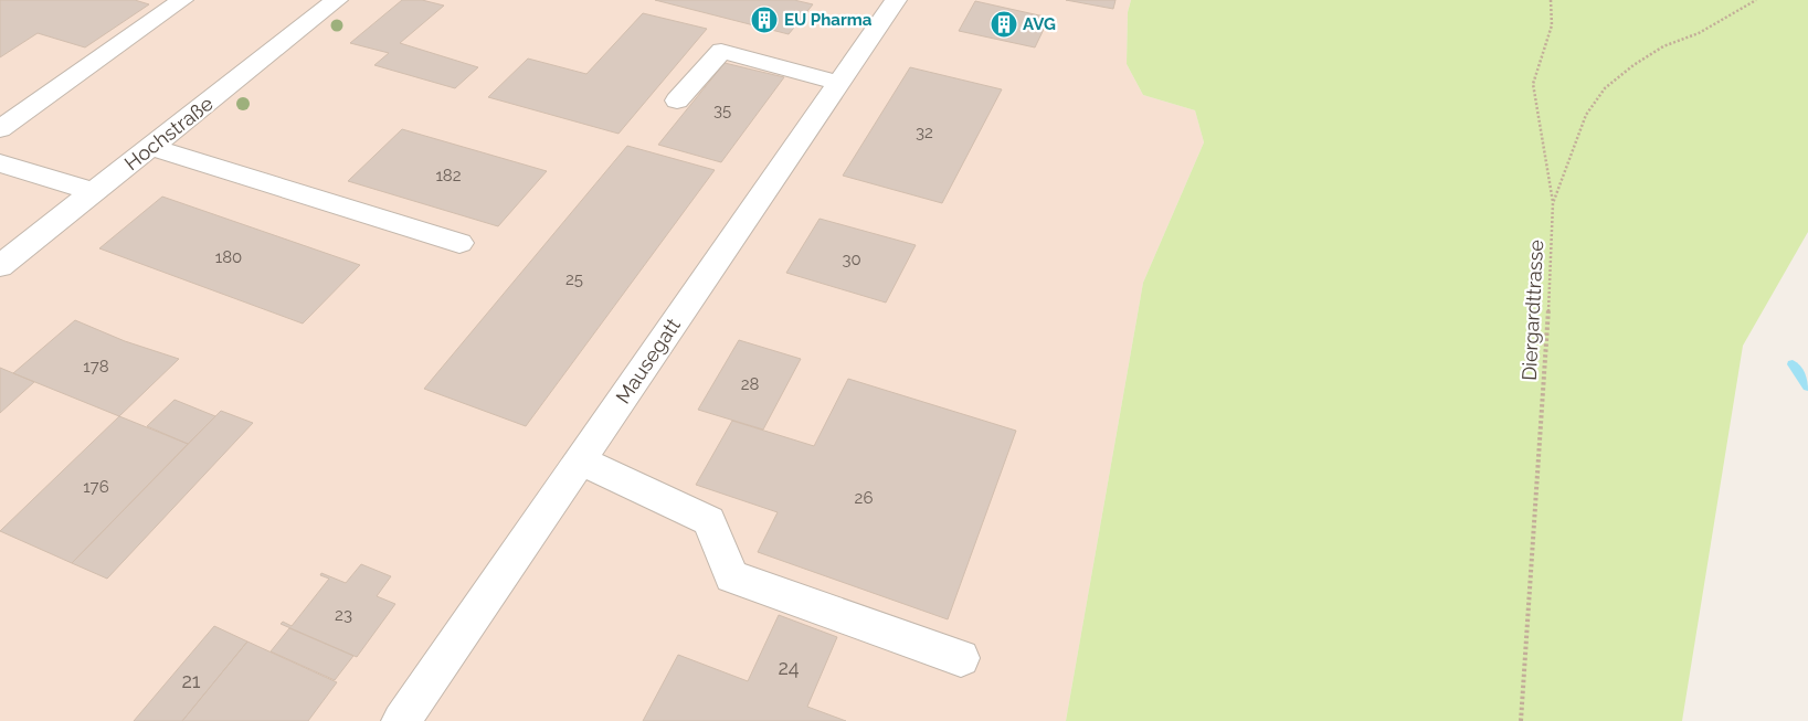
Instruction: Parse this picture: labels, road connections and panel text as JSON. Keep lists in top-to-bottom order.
{
  "streets": {
    "street": ["Hochstraße", "Mausegatt"],
    "path": ["Diergardttrasse"]
  },
  "places": {
    "building": ["EU Pharma", "AVG"]
  },
  "house_numbers": [
    "35",
    "32",
    "182",
    "180",
    "30",
    "25",
    "178",
    "28",
    "176",
    "26",
    "23",
    "24",
    "21"
  ]
}
